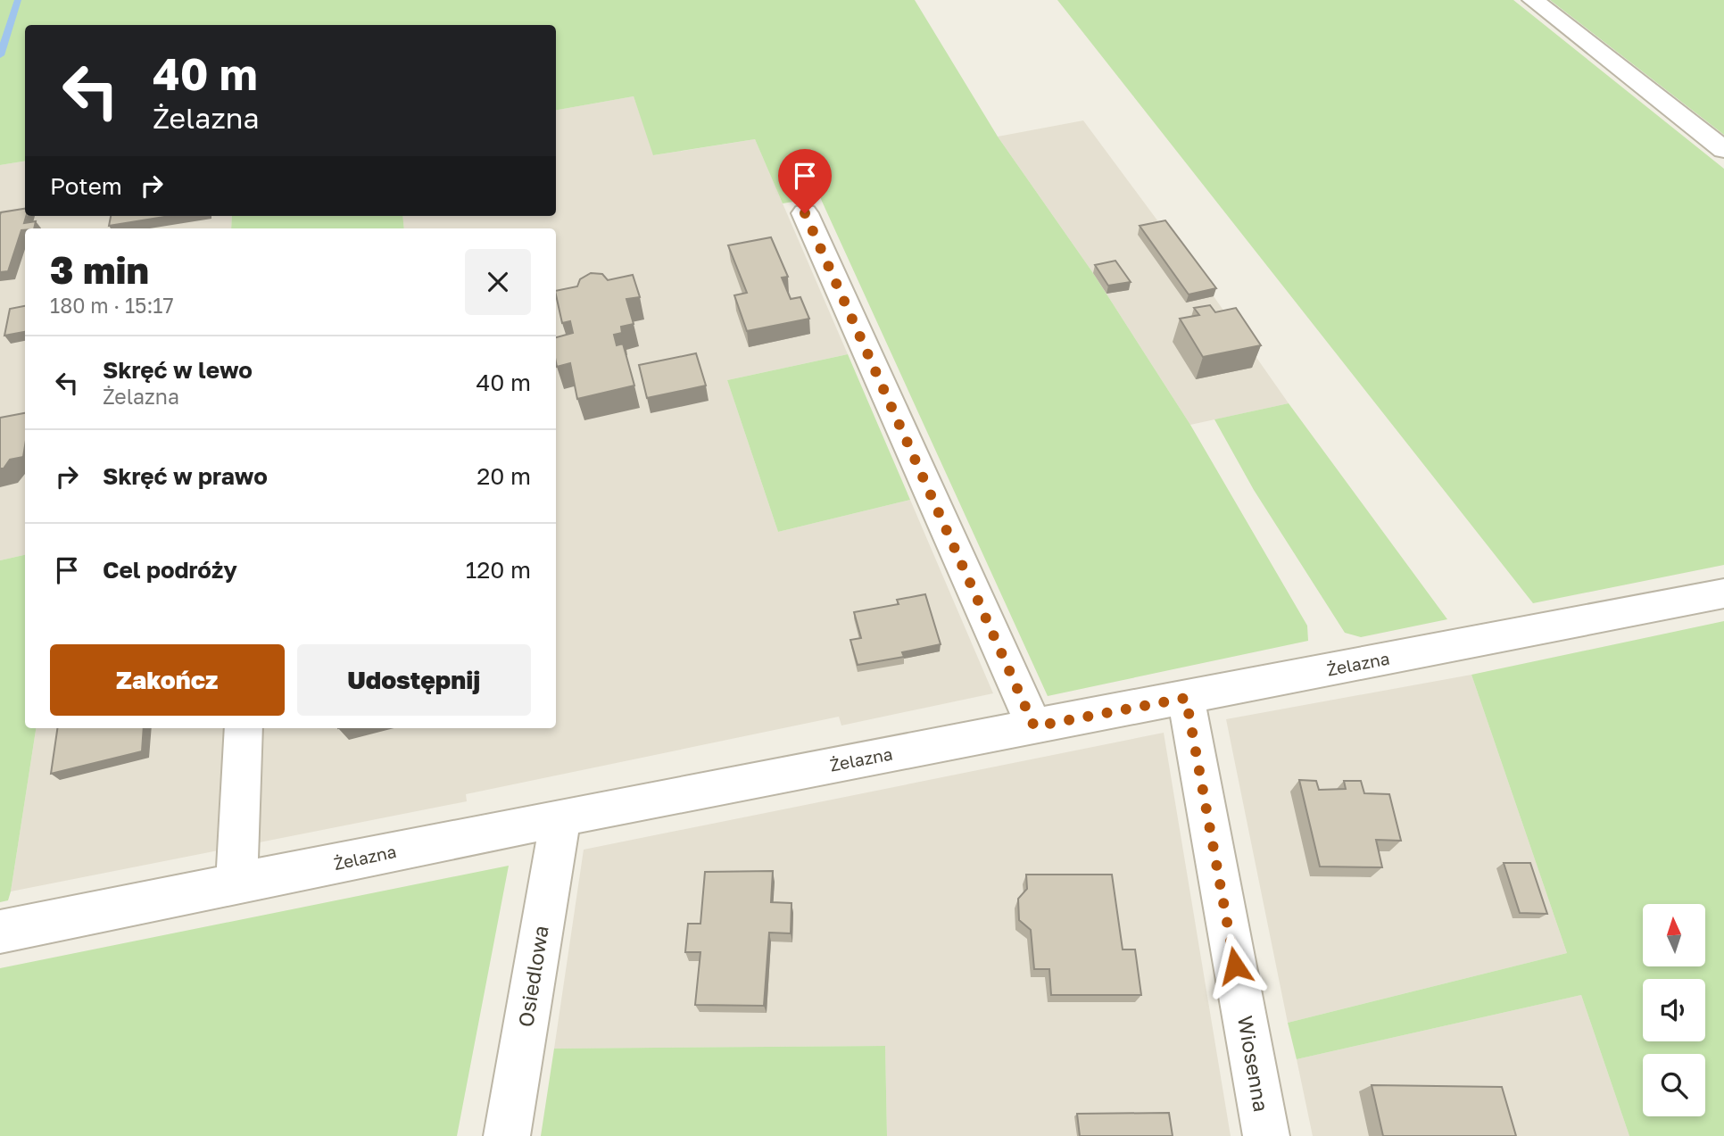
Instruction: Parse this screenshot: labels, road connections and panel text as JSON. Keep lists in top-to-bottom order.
{
  "streets": {
    "street": ["Żelazna", "Osiedlowa", "Wiosenna"]
  },
  "crossings": [
    ["Żelazna", "Osiedlowa"],
    ["Żelazna", "Wiosenna"]
  ],
  "north": "top",
  "page": {
    "turn": ["40 m", "Żelazna"],
    "then": "Potem",
    "heading": ["3 min", "180 m · 15:17"],
    "list": [
      {
        "name": "Skręć w lewo",
        "note": "Żelazna",
        "value": "40 m"
      },
      {
        "name": "Skręć w prawo",
        "value": "20 m"
      },
      {
        "name": "Cel podróży",
        "value": "120 m"
      }
    ],
    "buttons": ["Zakończ", "Udostępnij"]
  }
}
